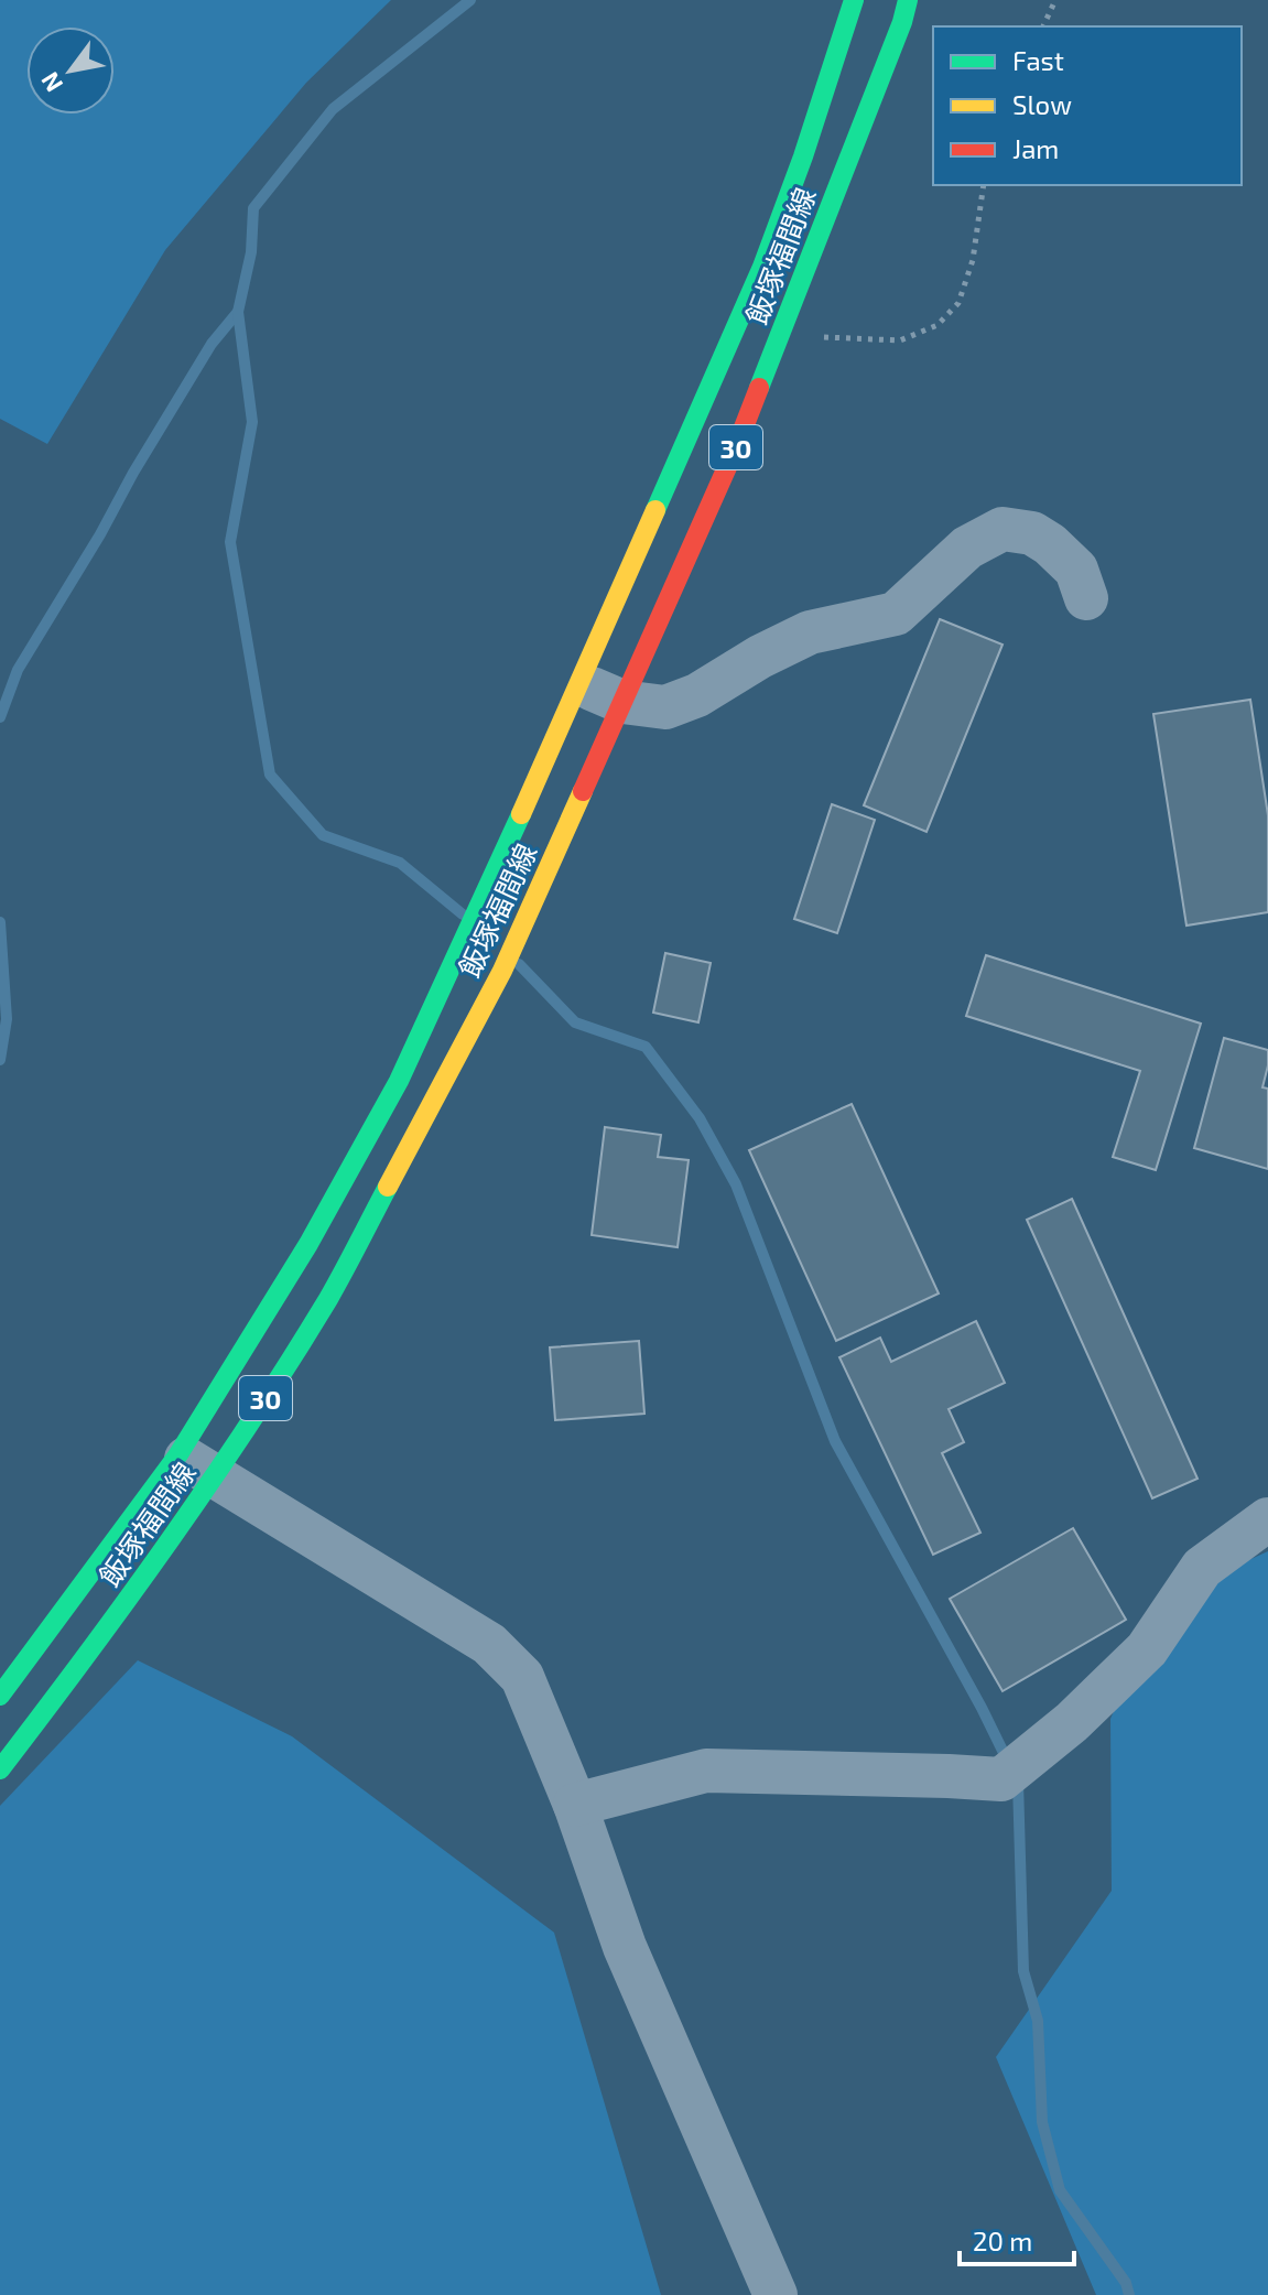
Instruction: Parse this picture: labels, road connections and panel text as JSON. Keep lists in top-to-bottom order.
{
  "streets": {
    "main road": ["飯塚福間線", "30"]
  },
  "legend": ["Fast", "Slow", "Jam"],
  "scale_bar": "20 m",
  "north": "bottom left"
}
